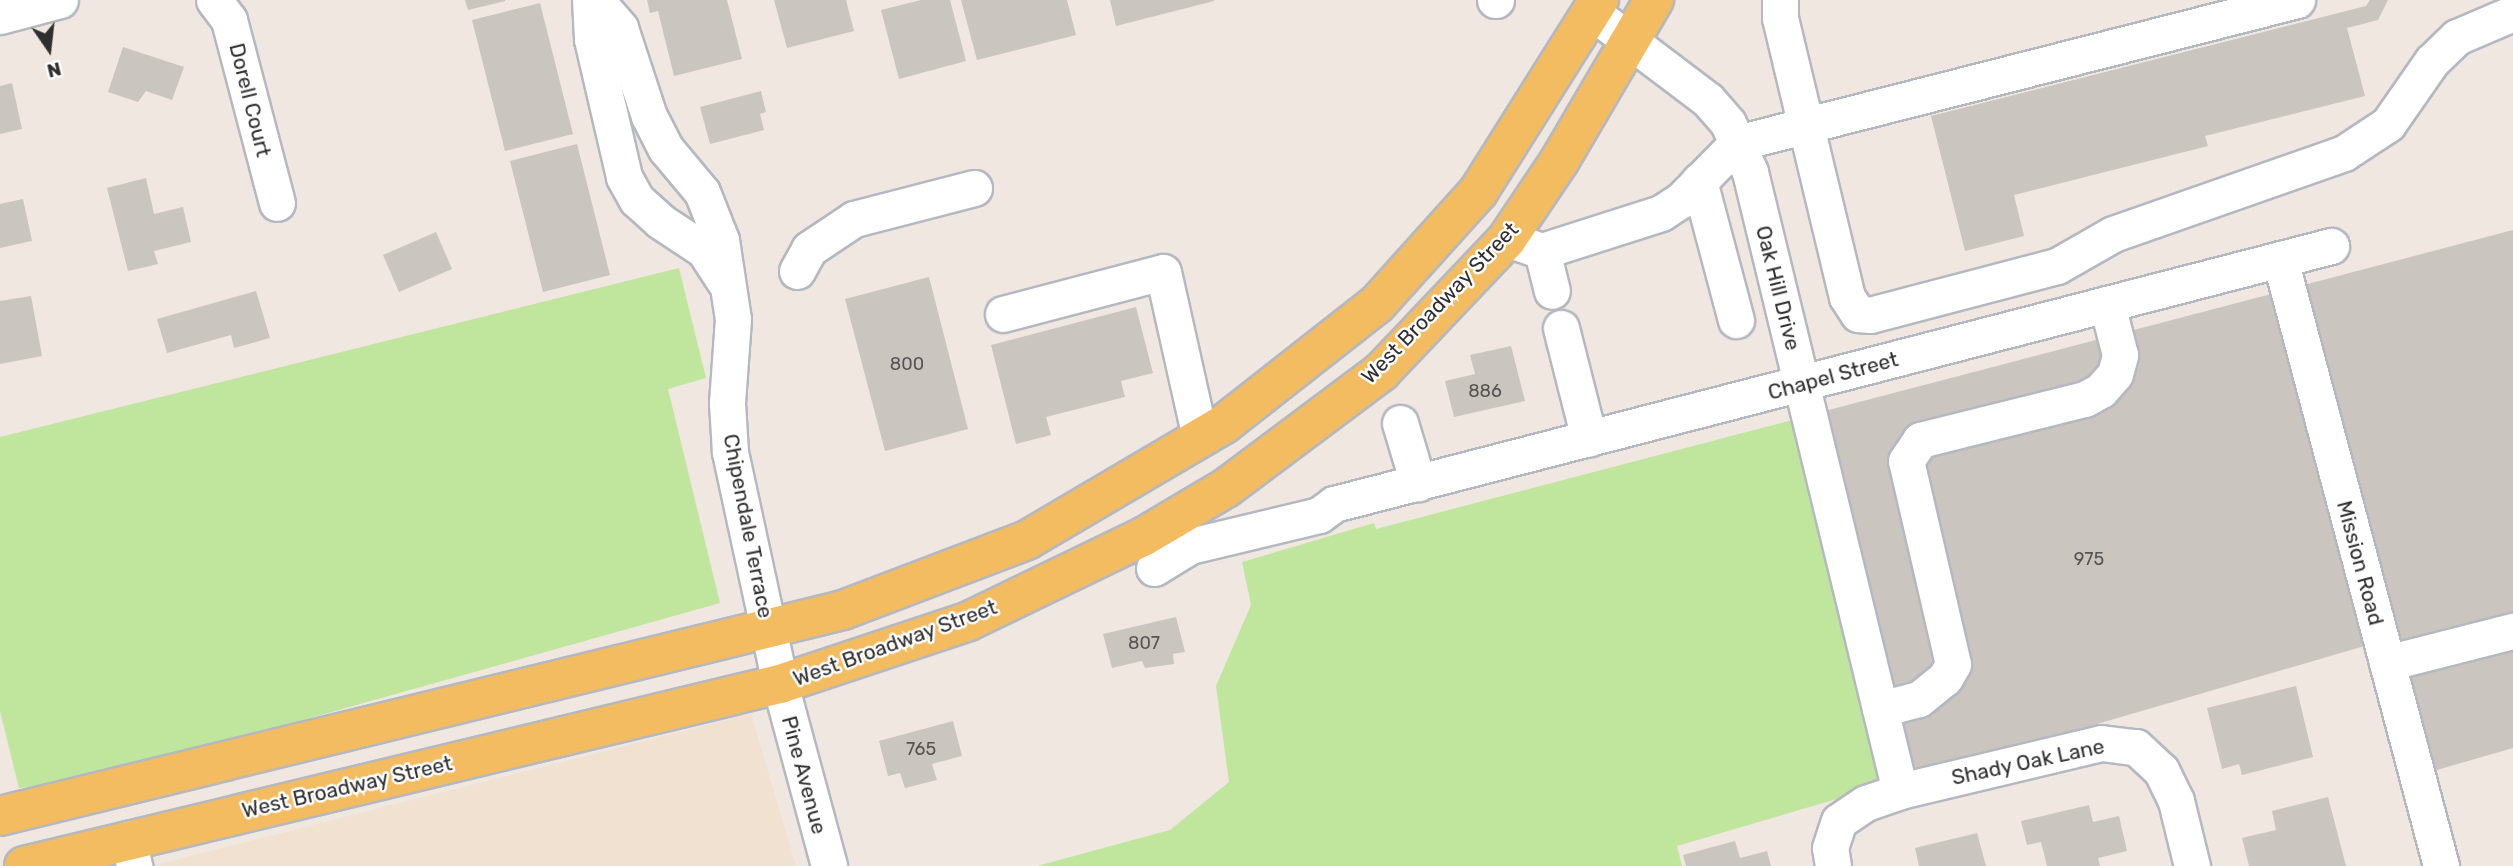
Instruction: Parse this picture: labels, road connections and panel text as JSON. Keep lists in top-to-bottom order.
{
  "streets": {
    "main road": ["West Broadway Street"],
    "street": [
      "Dorell Court",
      "Oak Hill Drive",
      "Chapel Street",
      "Chipendale Terrace",
      "Mission Road",
      "Shady Oak Lane",
      "Pine Avenue"
    ]
  },
  "crossings": [
    ["Oak Hill Drive", "West Broadway Street"],
    ["Oak Hill Drive", "Chapel Street"],
    ["Oak Hill Drive", "Shady Oak Lane"],
    ["West Broadway Street", "Chipendale Terrace"],
    ["West Broadway Street", "Pine Avenue"],
    ["Chapel Street", "Mission Road"],
    ["Chipendale Terrace", "Pine Avenue"]
  ],
  "house_numbers": [
    "800",
    "886",
    "975",
    "807",
    "765"
  ],
  "north": "bottom"
}
